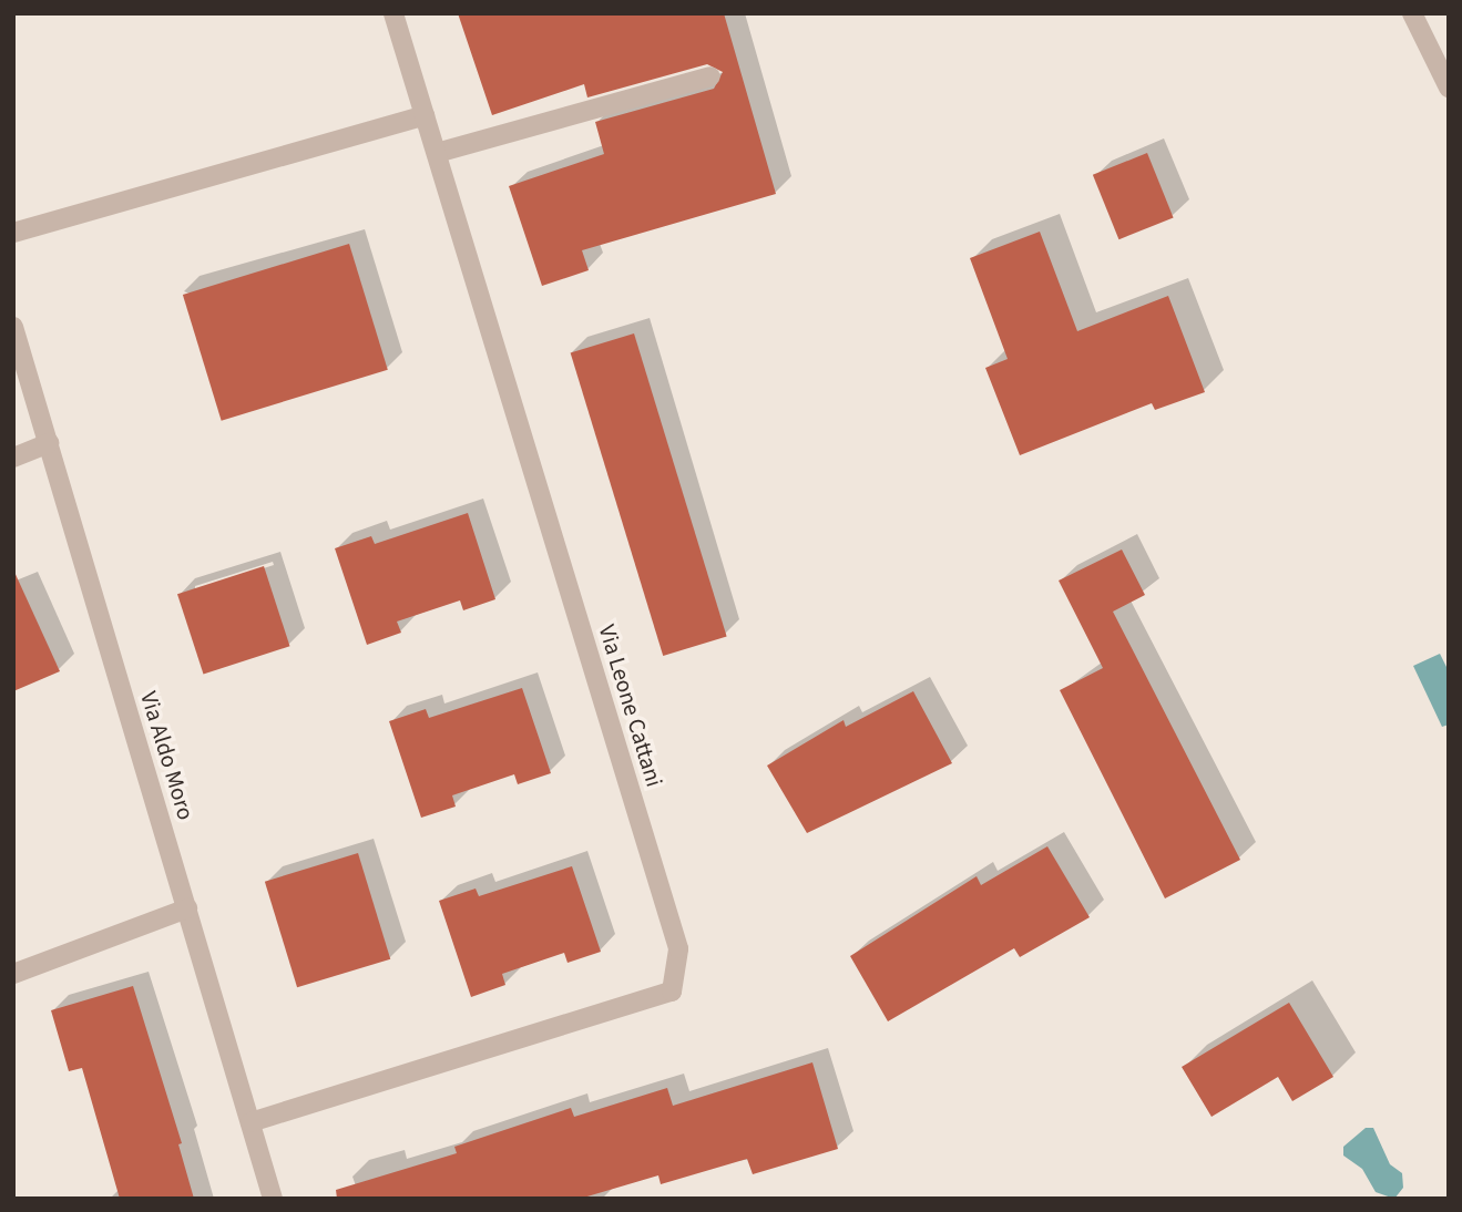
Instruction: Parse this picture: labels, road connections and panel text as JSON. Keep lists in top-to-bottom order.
{
  "streets": {
    "street": ["Via Leone Cattani", "Via Aldo Moro"]
  },
  "crossings": [
    ["Via Leone Cattani", "Via Aldo Moro"]
  ]
}
